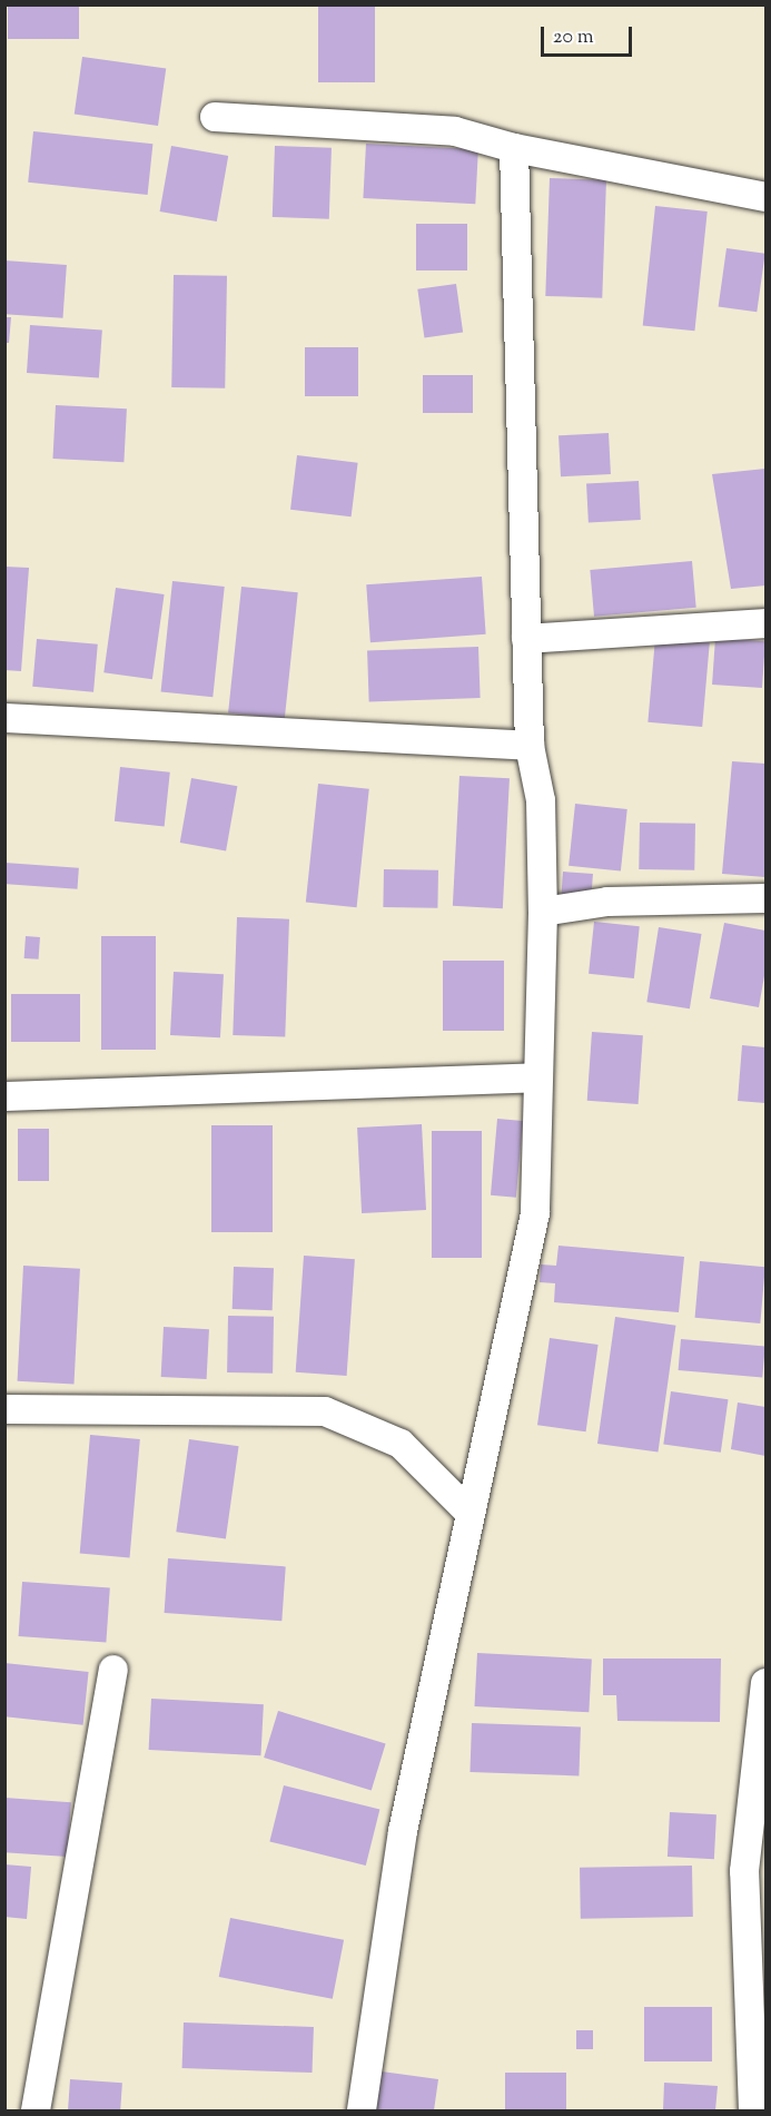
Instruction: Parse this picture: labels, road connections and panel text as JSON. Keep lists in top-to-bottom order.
{
  "scale_bar": "20 m"
}
